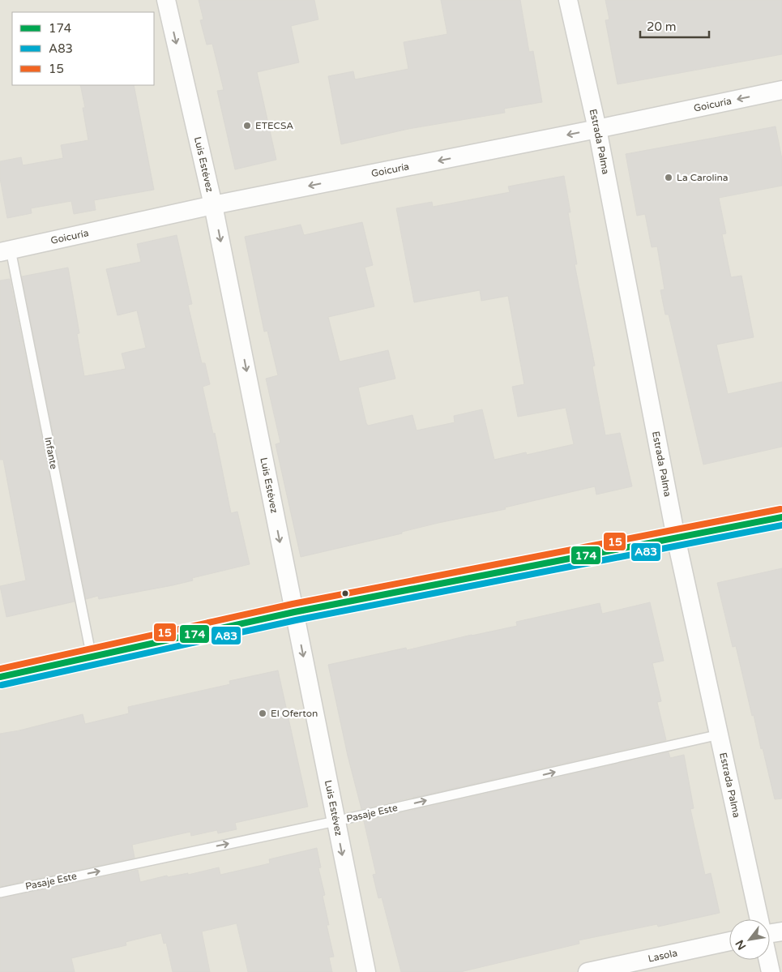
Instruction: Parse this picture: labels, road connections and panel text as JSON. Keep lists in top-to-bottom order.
{
  "streets": {
    "street": [
      "Goicuría",
      "Estrada Palma",
      "Luis Estévez",
      "Lasola"
    ],
    "lane": ["Infante", "Pasaje Este"]
  },
  "crossings": [
    ["Goicuría", "Estrada Palma"],
    ["Goicuría", "Luis Estévez"],
    ["Goicuría", "Infante"],
    ["Estrada Palma", "Pasaje Este"],
    ["Luis Estévez", "Pasaje Este"]
  ],
  "one_way": ["Goicuría", "Luis Estévez", "Pasaje Este"],
  "places": ["ETECSA", "La Carolina", "El Oferton"],
  "lines": ["transit line 15", "transit line 174", "transit line A83"],
  "legend": ["174", "A83", "15"],
  "scale_bar": "20 m",
  "north": "bottom left"
}
